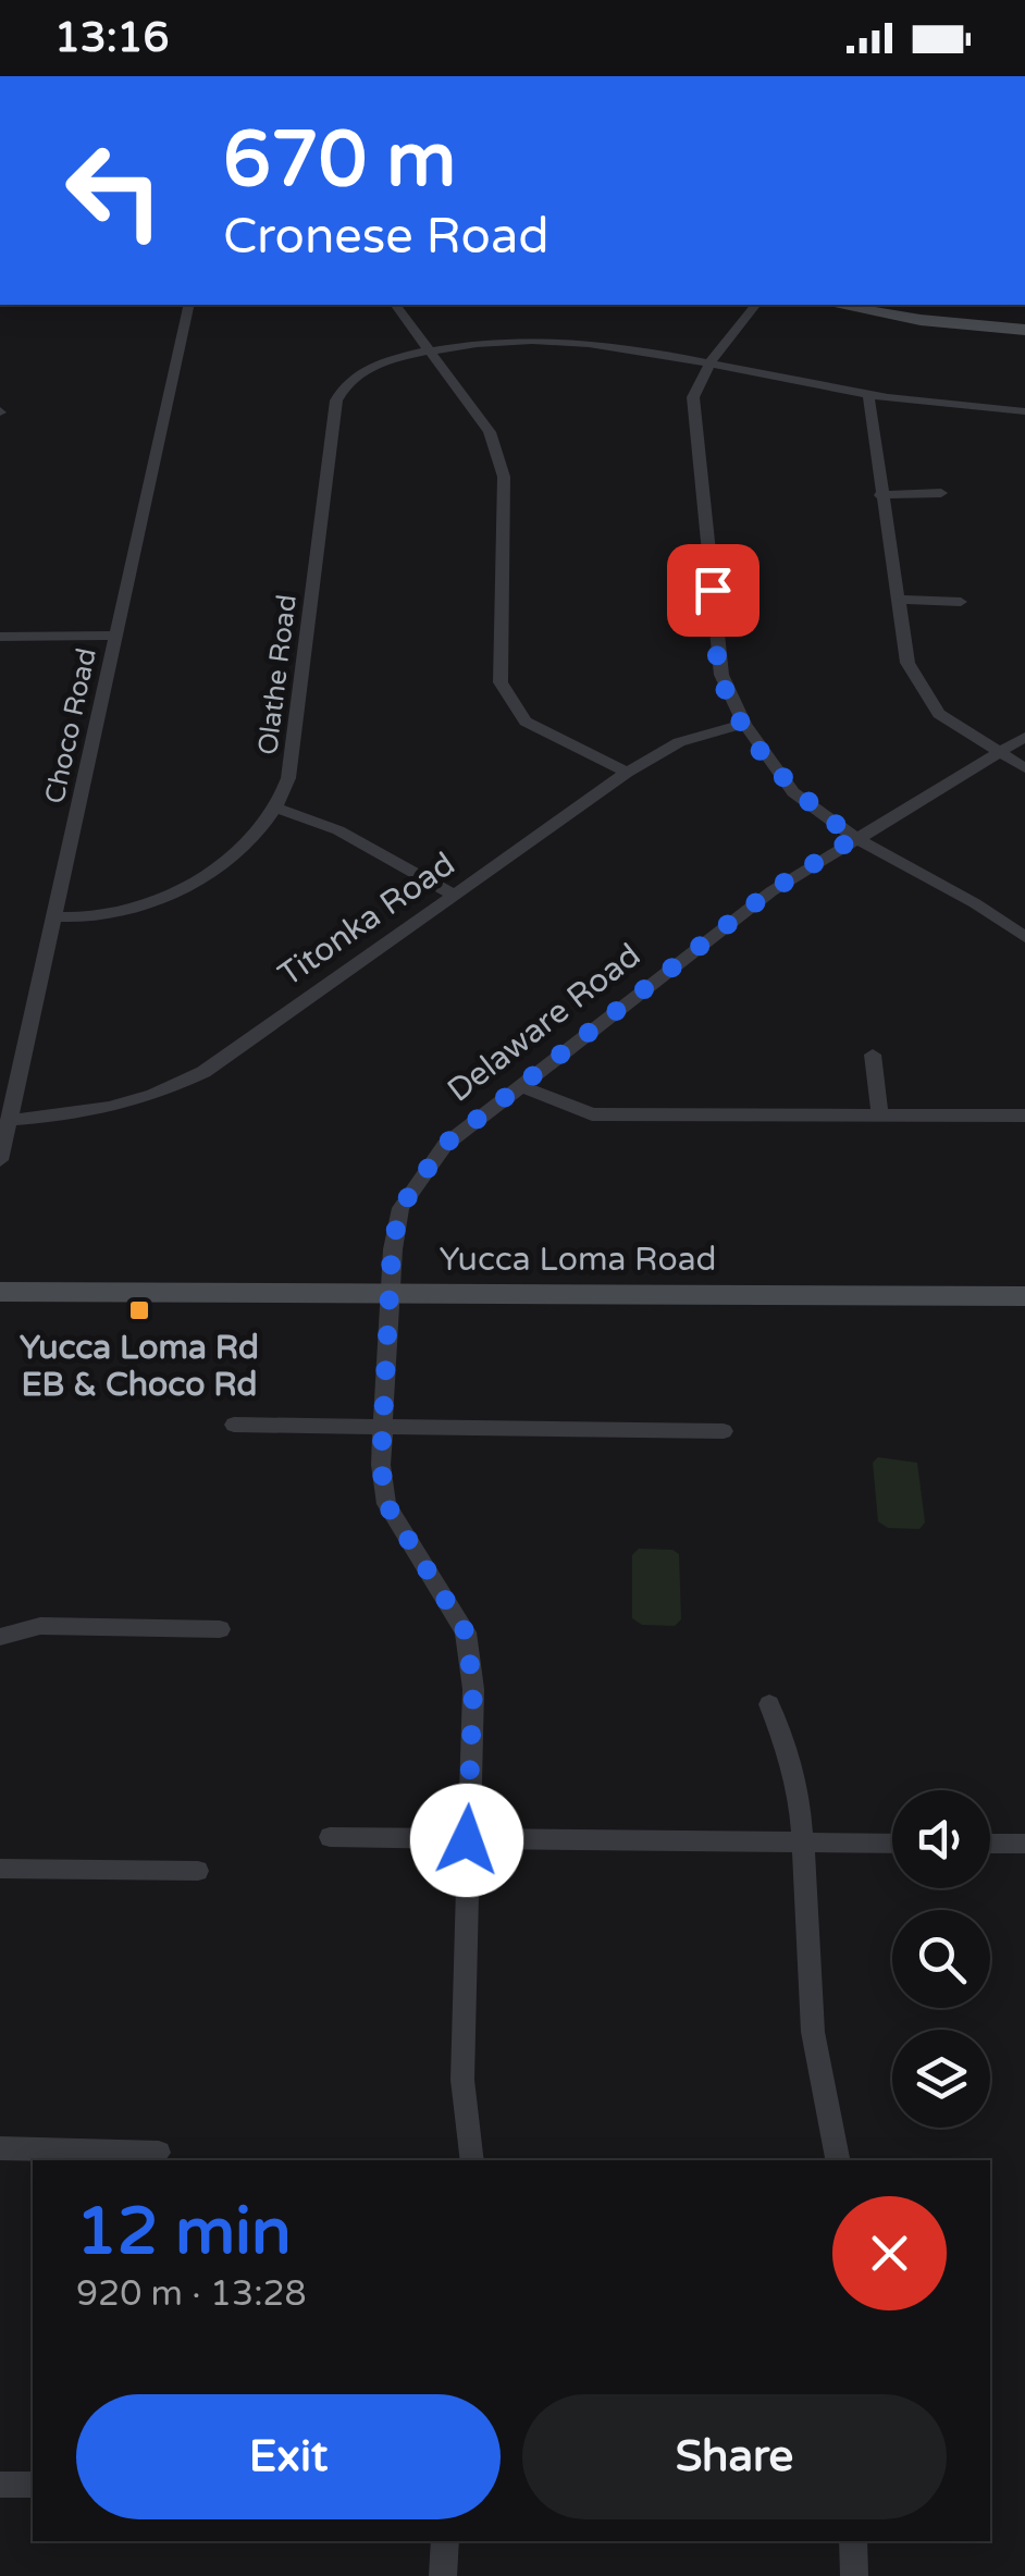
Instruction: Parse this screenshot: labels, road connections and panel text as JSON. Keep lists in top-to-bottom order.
{
  "streets": {
    "main road": ["Yucca Loma Road"],
    "street": [
      "Olathe Road",
      "Choco Road",
      "Titonka Road",
      "Delaware Road"
    ]
  },
  "crossings": [
    ["Choco Road", "Titonka Road"],
    ["Delaware Road", "Yucca Loma Road"]
  ],
  "places": {
    "transit": ["Yucca Loma Rd EB & Choco Rd"]
  },
  "page": {
    "status": "13:16",
    "turn": ["670 m", "Cronese Road"],
    "heading": ["12 min", "920 m · 13:28"],
    "buttons": ["Exit", "Share"]
  }
}
